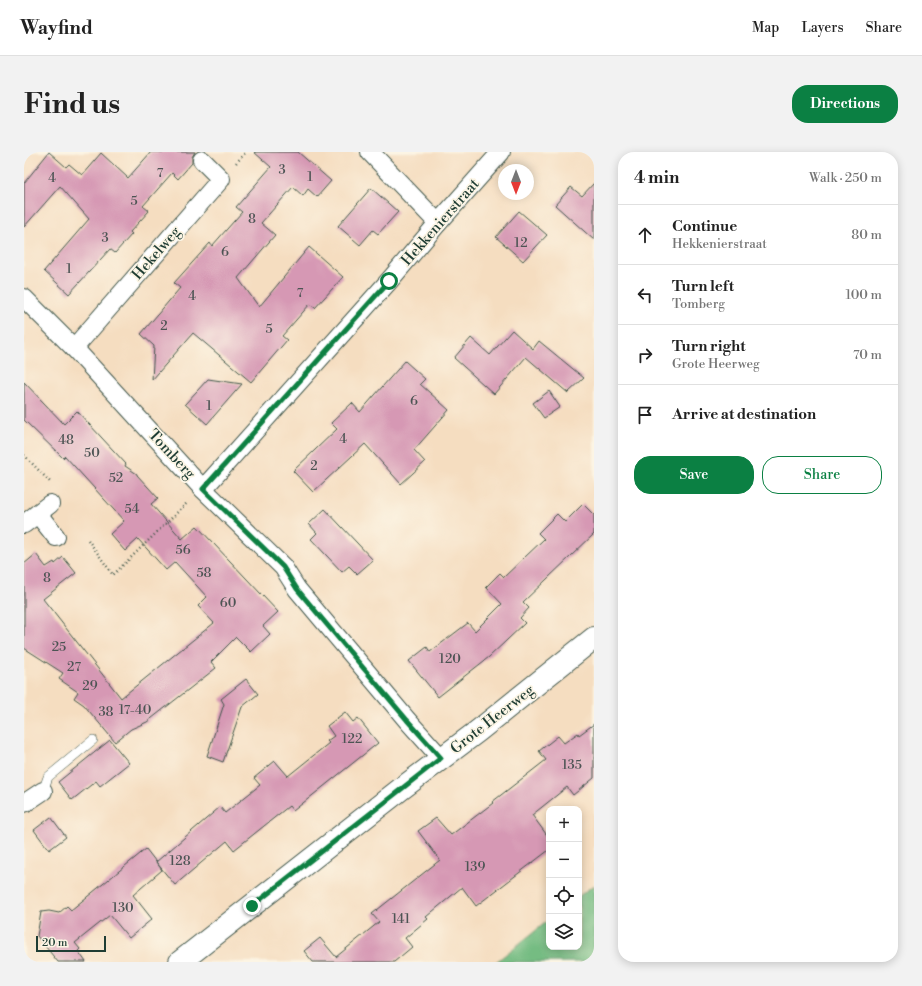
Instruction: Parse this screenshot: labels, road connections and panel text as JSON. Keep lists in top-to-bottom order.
{
  "streets": {
    "street": [
      "Hekkenierstraat",
      "Hekelweg",
      "Tomberg",
      "Grote Heerweg"
    ]
  },
  "crossings": [
    ["Hekkenierstraat", "Tomberg"],
    ["Hekelweg", "Tomberg"],
    ["Tomberg", "Grote Heerweg"]
  ],
  "house_numbers": [
    "3",
    "7",
    "1",
    "4",
    "5",
    "8",
    "3",
    "12",
    "6",
    "1",
    "7",
    "4",
    "2",
    "5",
    "6",
    "1",
    "4",
    "48",
    "50",
    "2",
    "52",
    "54",
    "56",
    "58",
    "8",
    "60",
    "25",
    "120",
    "27",
    "29",
    "17-40",
    "38",
    "122",
    "135",
    "128",
    "139",
    "130",
    "141"
  ],
  "scale_bar": "20 m",
  "north": "bottom",
  "page": {
    "header": "Wayfind",
    "nav": ["Map", "Layers", "Share"],
    "buttons": [
      "Directions",
      ["Save", "Share"]
    ],
    "title": "Find us",
    "heading": ["4 min", "Walk · 250 m"],
    "list": [
      ["Continue", "Hekkenierstraat", "80 m"],
      ["Turn left", "Tomberg", "100 m"],
      ["Turn right", "Grote Heerweg", "70 m"],
      "Arrive at destination"
    ],
    "map_buttons": ["+", "−"],
    "scale": "20 m"
  }
}
